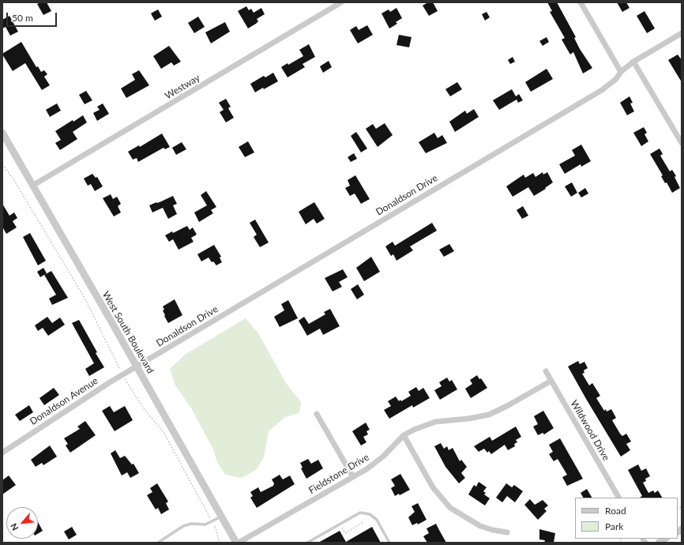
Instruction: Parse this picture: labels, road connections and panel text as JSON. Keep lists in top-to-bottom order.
{
  "streets": {
    "street": [
      "Westway",
      "Donaldson Drive",
      "West South Boulevard",
      "Donaldson Avenue",
      "Wildwood Drive",
      "Fieldstone Drive"
    ]
  },
  "crossings": [
    ["Westway", "West South Boulevard"],
    ["Donaldson Drive", "West South Boulevard"],
    ["Donaldson Drive", "Donaldson Avenue"],
    ["West South Boulevard", "Donaldson Avenue"],
    ["West South Boulevard", "Fieldstone Drive"],
    ["Wildwood Drive", "Fieldstone Drive"]
  ],
  "legend": ["Road", "Park"],
  "scale_bar": "50 m",
  "north": "bottom left"
}
